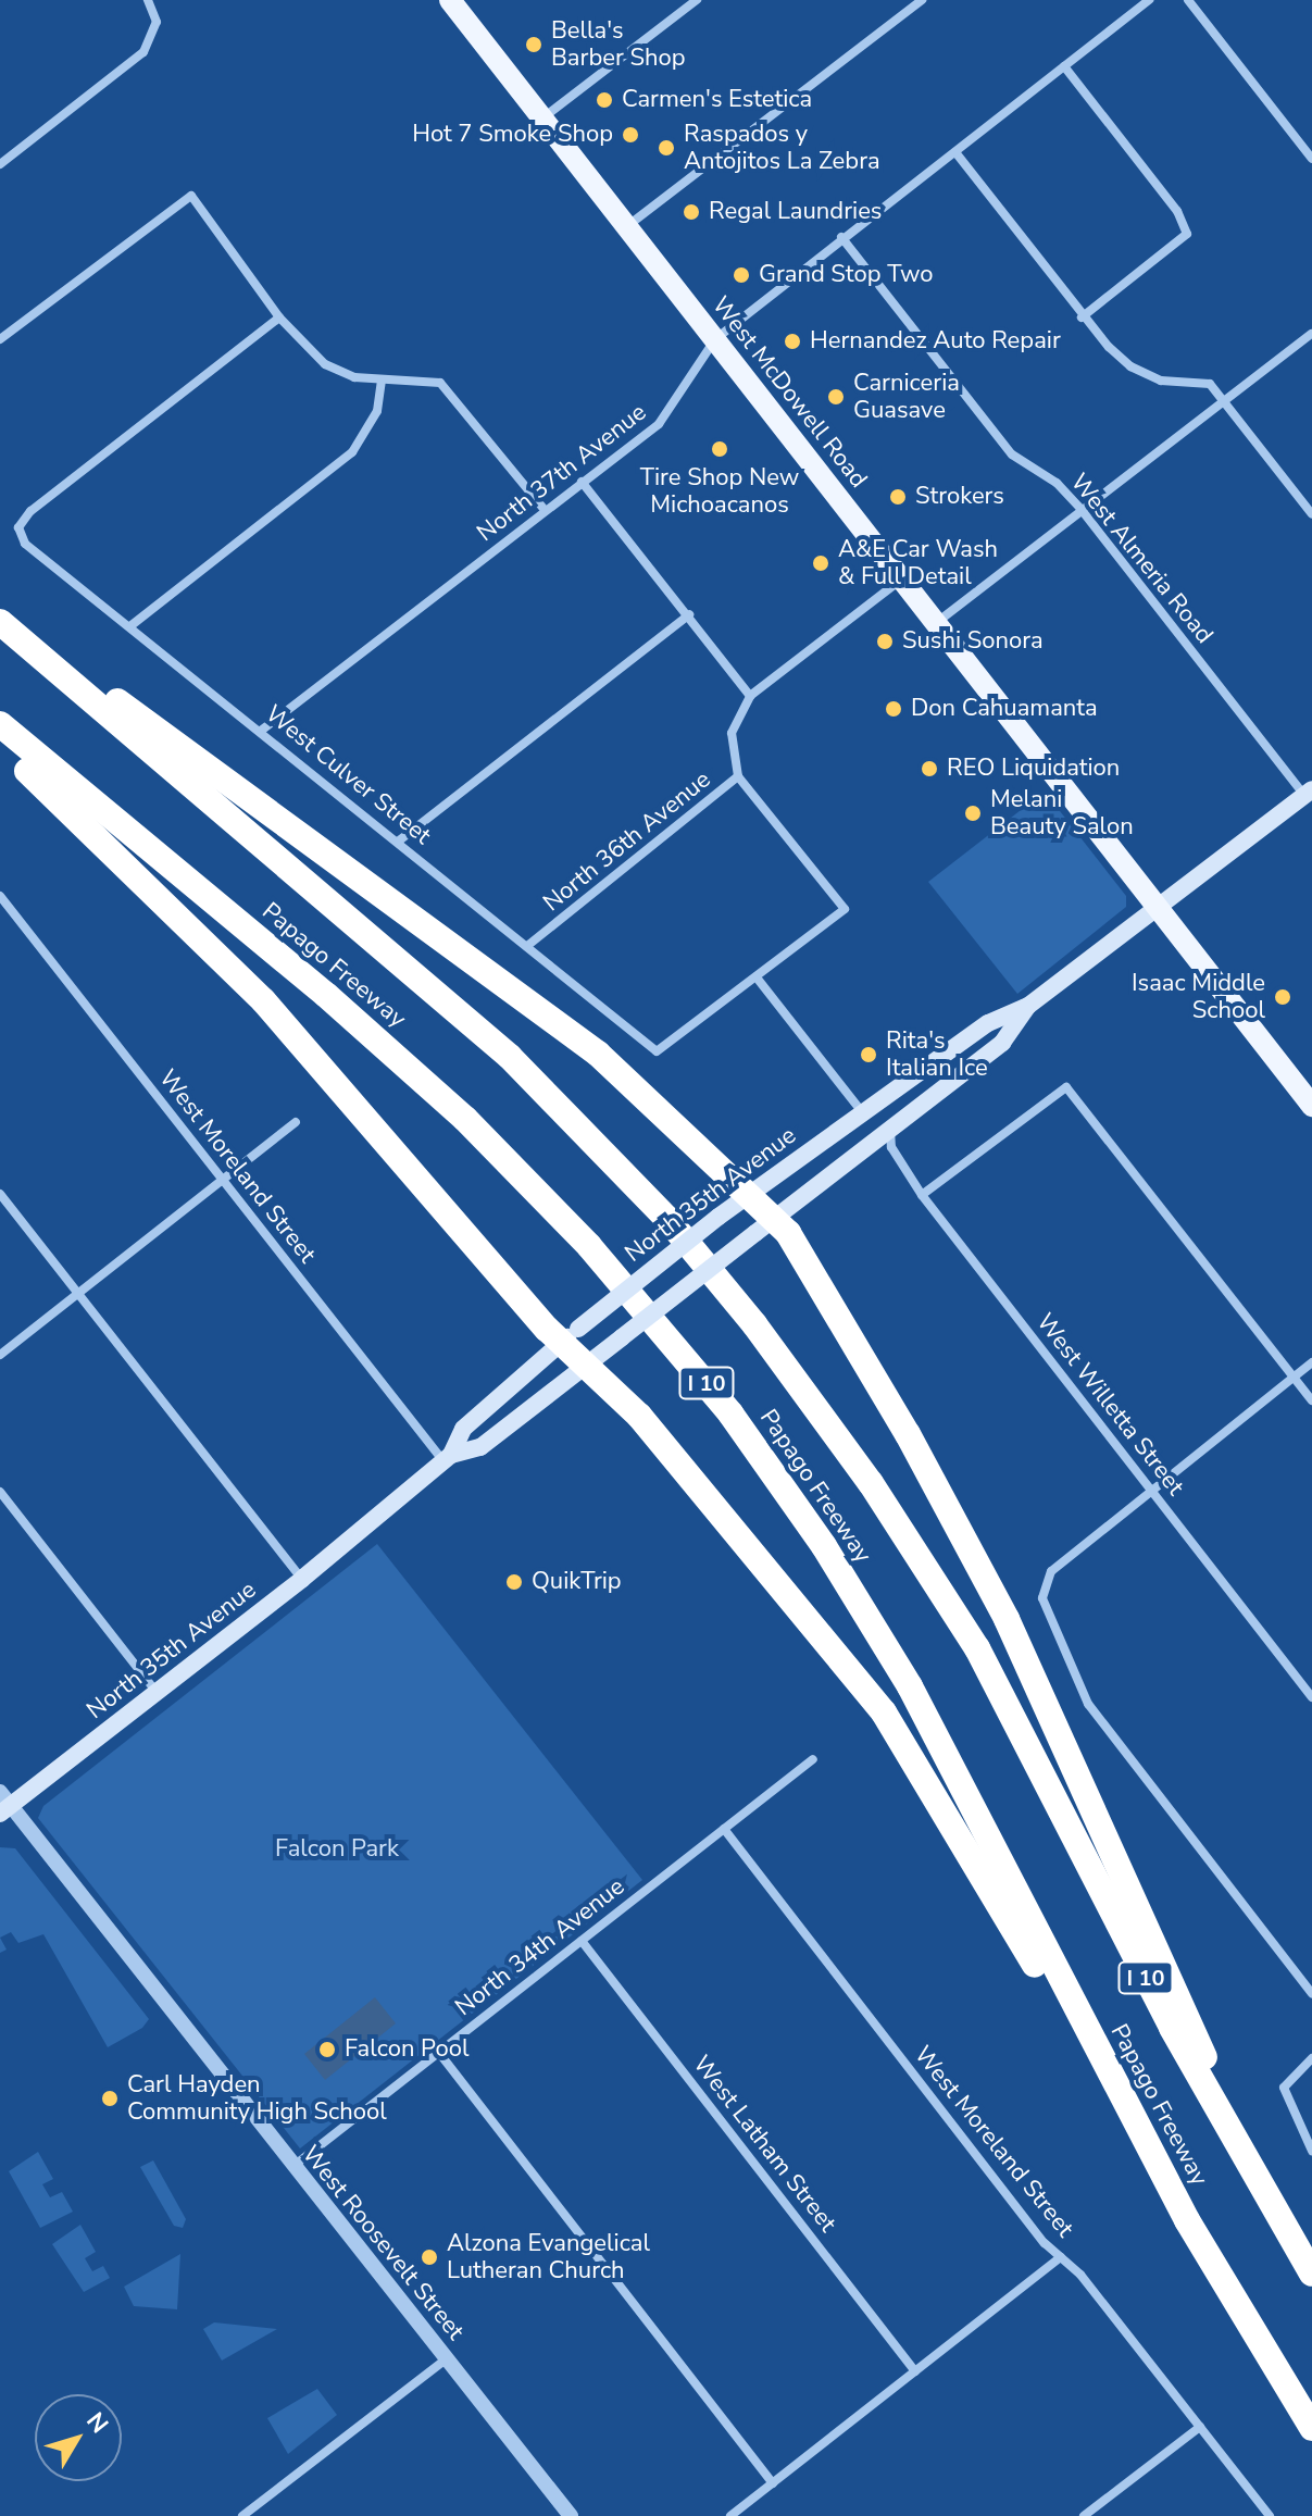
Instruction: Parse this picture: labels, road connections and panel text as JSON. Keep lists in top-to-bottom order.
{
  "streets": {
    "highway": ["Papago Freeway", "I 10"],
    "main road": ["West McDowell Road", "North 35th Avenue"],
    "street": [
      "North 37th Avenue",
      "West Almeria Road",
      "West Culver Street",
      "North 36th Avenue",
      "West Moreland Street",
      "West Willetta Street",
      "North 34th Avenue",
      "West Latham Street",
      "West Roosevelt Street"
    ]
  },
  "crossings": [
    ["West McDowell Road", "North 37th Avenue"],
    ["West McDowell Road", "North 36th Avenue"],
    ["West McDowell Road", "North 35th Avenue"],
    ["North 37th Avenue", "West Almeria Road"],
    ["North 37th Avenue", "West Culver Street"],
    ["West Almeria Road", "North 35th Avenue"],
    ["West Culver Street", "North 36th Avenue"],
    ["West Moreland Street", "North 35th Avenue"],
    ["West Moreland Street", "North 34th Avenue"],
    ["North 35th Avenue", "West Willetta Street"],
    ["North 35th Avenue", "West Roosevelt Street"],
    ["North 34th Avenue", "West Latham Street"],
    ["North 34th Avenue", "West Roosevelt Street"]
  ],
  "parks": ["Falcon Park"],
  "places": [
    "Bella's Barber Shop",
    "Carmen's Estetica",
    "Hot 7 Smoke Shop",
    "Raspados y Antojitos La Zebra",
    "Regal Laundries",
    "Grand Stop Two",
    "Hernandez Auto Repair",
    "Carniceria Guasave",
    "Tire Shop New Michoacanos",
    "Strokers",
    "A&E Car Wash & Full Detail",
    "Sushi Sonora",
    "Don Cahuamanta",
    "REO Liquidation",
    "Melani Beauty Salon",
    "Isaac Middle School",
    "Rita's Italian Ice",
    "QuikTrip",
    "Falcon Pool",
    "Carl Hayden Community High School",
    "Alzona Evangelical Lutheran Church"
  ],
  "north": "top right"
}
